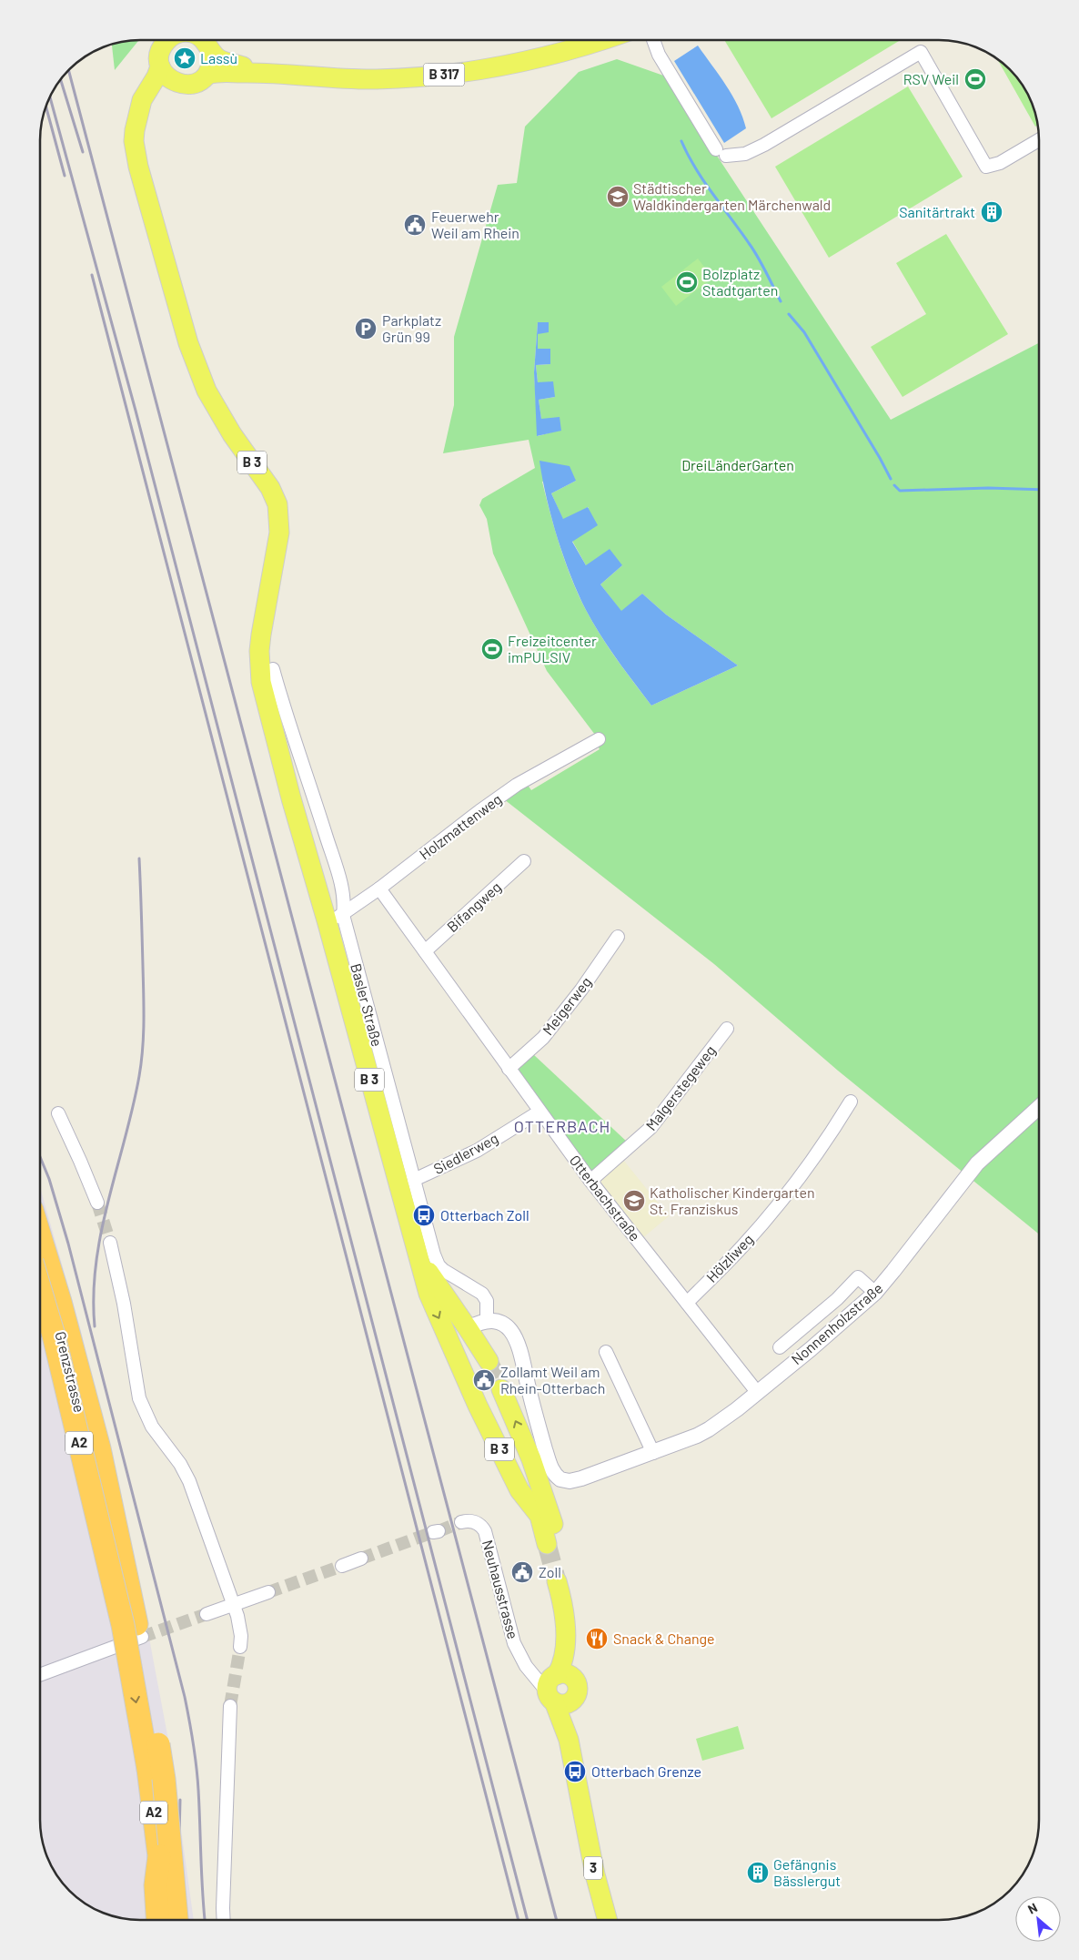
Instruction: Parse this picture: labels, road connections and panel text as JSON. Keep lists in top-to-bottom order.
{
  "streets": {
    "highway": ["A2"],
    "main road": ["B 317", "B 3", "3"],
    "street": [
      "Holzmattenweg",
      "Bifangweg",
      "Basler Straße",
      "Meigerweg",
      "Malgerstegeweg",
      "Siedlerweg",
      "Otterbachstraße",
      "Hölzliweg",
      "Nonnenholzstraße",
      "Grenzstrasse",
      "Neuhausstrasse"
    ]
  },
  "crossings": [
    ["B 3", "Holzmattenweg"],
    ["B 3", "Basler Straße"],
    ["Holzmattenweg", "Basler Straße"],
    ["Holzmattenweg", "Otterbachstraße"],
    ["Bifangweg", "Otterbachstraße"],
    ["Basler Straße", "Siedlerweg"],
    ["Basler Straße", "Nonnenholzstraße"],
    ["Meigerweg", "Otterbachstraße"],
    ["Malgerstegeweg", "Otterbachstraße"],
    ["Siedlerweg", "Otterbachstraße"],
    ["Otterbachstraße", "Hölzliweg"],
    ["Otterbachstraße", "Nonnenholzstraße"],
    ["Neuhausstrasse", "3"]
  ],
  "districts": ["OTTERBACH"],
  "parks": ["DreiLänderGarten"],
  "places": {
    "place": ["Lassù"],
    "sports": ["RSV Weil", "Bolzplatz Stadtgarten", "Freizeitcenter imPULSIV"],
    "school or university": ["Städtischer Waldkindergarten Märchenwald", "Katholischer Kindergarten St. Franziskus"],
    "building": ["Sanitärtrakt", "Gefängnis Bässlergut"],
    "public building": ["Feuerwehr Weil am Rhein", "Zollamt Weil am Rhein-Otterbach", "Zoll"],
    "parking": ["Parkplatz Grün 99"],
    "bus stop": ["Otterbach Zoll", "Otterbach Grenze"],
    "restaurant": ["Snack & Change"]
  },
  "north": "top left"
}
